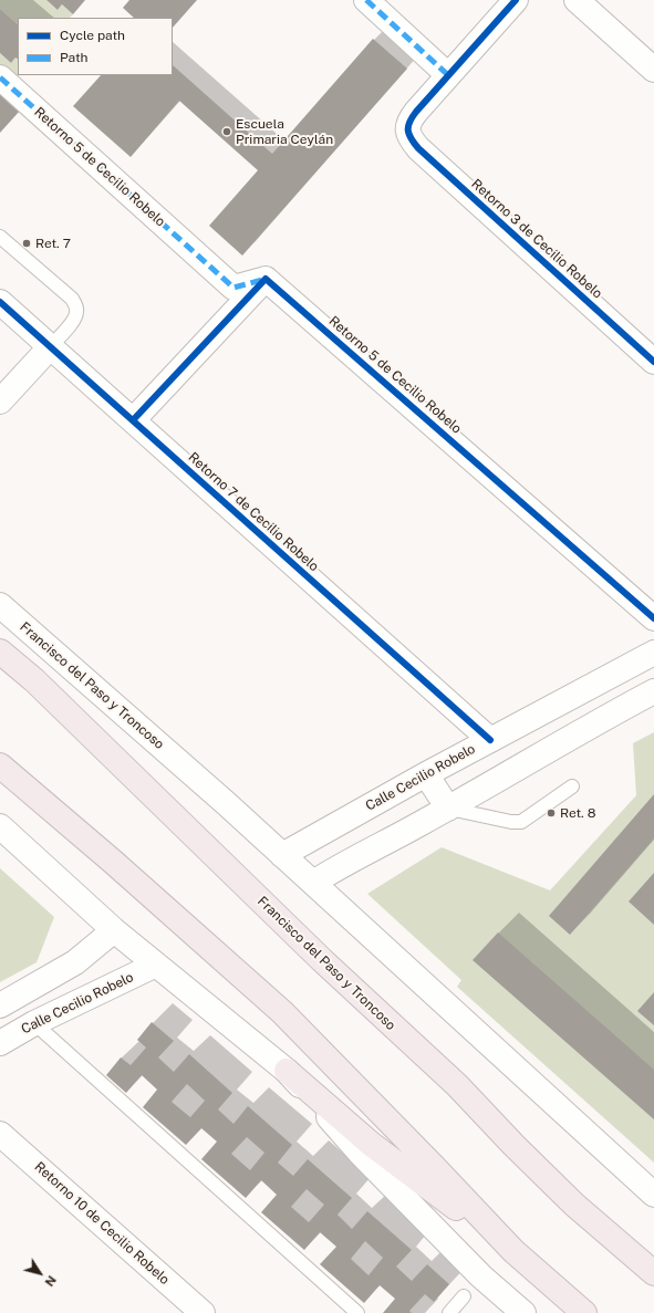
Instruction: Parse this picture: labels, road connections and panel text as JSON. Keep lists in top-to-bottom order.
{
  "streets": {
    "highway": ["Francisco del Paso y Troncoso"],
    "street": [
      "Retorno 5 de Cecilio Robelo",
      "Retorno 3 de Cecilio Robelo",
      "Retorno 7 de Cecilio Robelo",
      "Calle Cecilio Robelo",
      "Retorno 10 de Cecilio Robelo"
    ]
  },
  "crossings": [
    ["Retorno 7 de Cecilio Robelo", "Calle Cecilio Robelo"],
    ["Francisco del Paso y Troncoso", "Calle Cecilio Robelo"]
  ],
  "places": ["Escuela Primaria Ceylán", "Ret. 7", "Ret. 8"],
  "legend": ["Cycle path", "Path"],
  "north": "bottom right"
}
